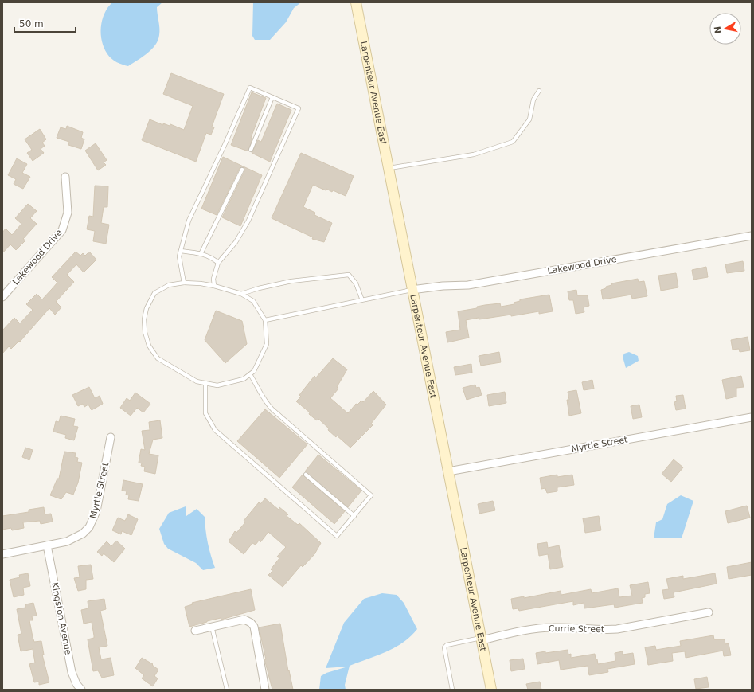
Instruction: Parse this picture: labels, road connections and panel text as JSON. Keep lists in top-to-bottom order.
{
  "streets": {
    "street": [
      "Larpenteur Avenue East",
      "Lakewood Drive",
      "Myrtle Street",
      "Kingston Avenue",
      "Currie Street"
    ]
  },
  "crossings": [
    ["Larpenteur Avenue East", "Lakewood Drive"],
    ["Larpenteur Avenue East", "Myrtle Street"],
    ["Larpenteur Avenue East", "Currie Street"],
    ["Myrtle Street", "Kingston Avenue"]
  ],
  "scale_bar": "50 m",
  "north": "left"
}
